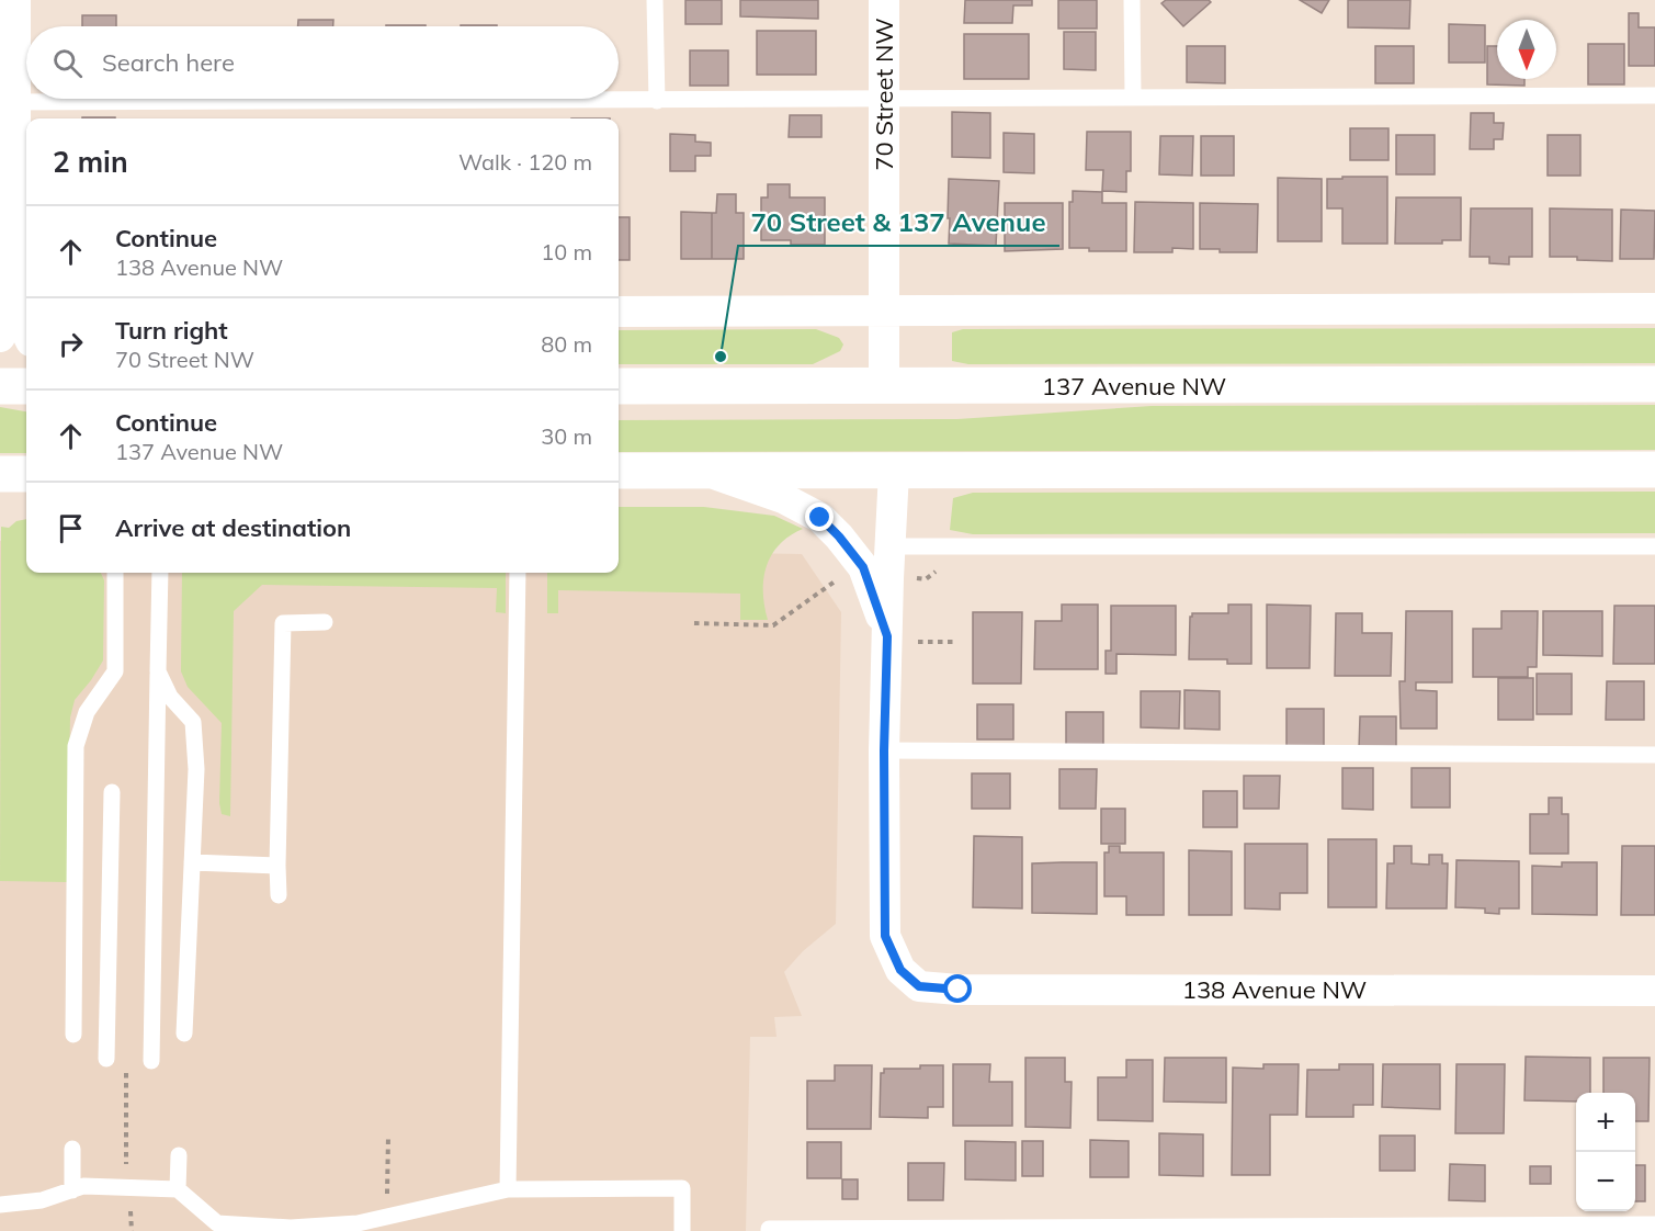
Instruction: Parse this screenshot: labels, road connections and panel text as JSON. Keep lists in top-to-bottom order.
{
  "streets": {
    "main road": ["137 Avenue NW"],
    "street": ["70 Street NW", "138 Avenue NW"]
  },
  "crossings": [
    ["70 Street NW", "137 Avenue NW"]
  ],
  "places": ["70 Street & 137 Avenue"],
  "north": "bottom",
  "page": {
    "search": "Search here",
    "heading": ["2 min", "Walk · 120 m"],
    "list": [
      ["Continue", "138 Avenue NW", "10 m"],
      ["Turn right", "70 Street NW", "80 m"],
      ["Continue", "137 Avenue NW", "30 m"],
      "Arrive at destination"
    ],
    "map_buttons": ["+", "−"]
  }
}
